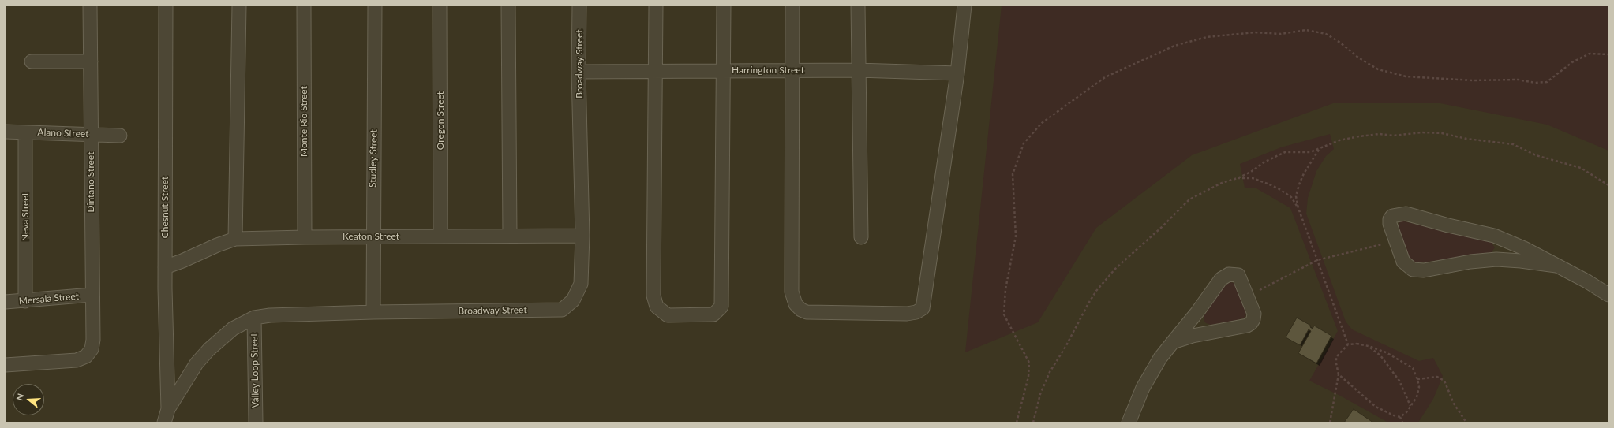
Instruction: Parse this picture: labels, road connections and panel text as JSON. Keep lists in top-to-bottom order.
{
  "streets": {
    "street": [
      "Broadway Street",
      "Harrington Street",
      "Oregon Street",
      "Monte Rio Street",
      "Alano Street",
      "Studley Street",
      "Dintano Street",
      "Chesnut Street",
      "Neva Street",
      "Keaton Street",
      "Mersala Street",
      "Valley Loop Street"
    ]
  },
  "crossings": [
    ["Broadway Street", "Harrington Street"],
    ["Broadway Street", "Studley Street"],
    ["Broadway Street", "Chesnut Street"],
    ["Broadway Street", "Keaton Street"],
    ["Broadway Street", "Valley Loop Street"],
    ["Oregon Street", "Keaton Street"],
    ["Monte Rio Street", "Keaton Street"],
    ["Alano Street", "Dintano Street"],
    ["Alano Street", "Neva Street"],
    ["Studley Street", "Keaton Street"],
    ["Dintano Street", "Mersala Street"],
    ["Chesnut Street", "Keaton Street"],
    ["Neva Street", "Mersala Street"]
  ],
  "north": "left"
}
